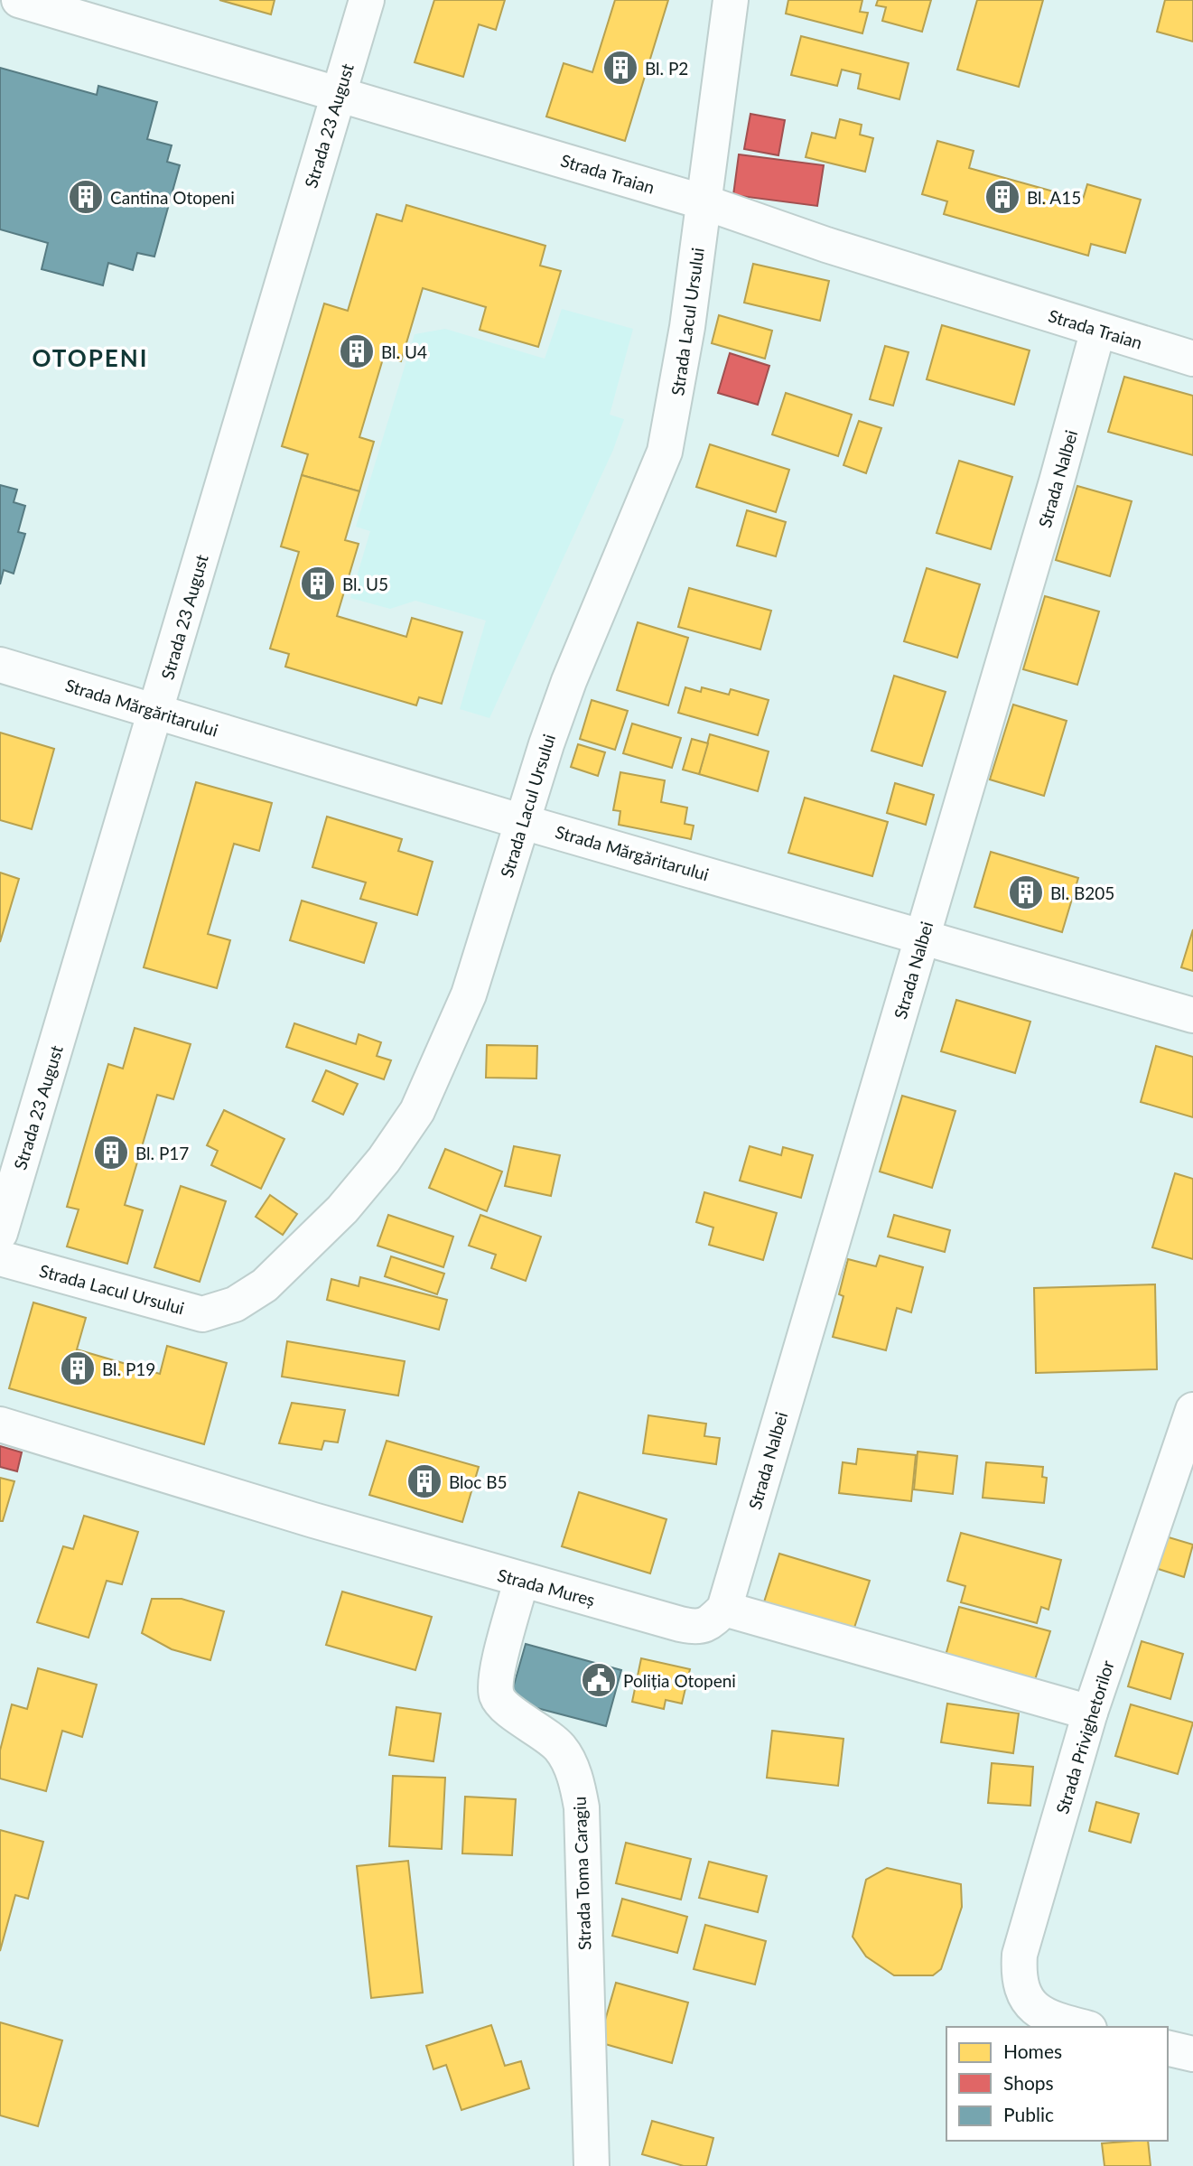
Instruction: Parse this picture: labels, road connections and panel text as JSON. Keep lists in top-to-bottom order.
{
  "streets": {
    "street": [
      "Strada 23 August",
      "Strada Traian",
      "Strada Lacul Ursului",
      "Strada Nalbei",
      "Strada Mărgăritarului",
      "Strada Mureș",
      "Strada Privighetorilor",
      "Strada Toma Caragiu"
    ]
  },
  "crossings": [
    ["Strada 23 August", "Strada Traian"],
    ["Strada 23 August", "Strada Mărgăritarului"],
    ["Strada Traian", "Strada Lacul Ursului"],
    ["Strada Traian", "Strada Nalbei"],
    ["Strada Lacul Ursului", "Strada Mărgăritarului"],
    ["Strada Nalbei", "Strada Mărgăritarului"],
    ["Strada Nalbei", "Strada Mureș"],
    ["Strada Mureș", "Strada Toma Caragiu"]
  ],
  "districts": ["OTOPENI"],
  "places": {
    "building": [
      "Bl. P2",
      "Cantina Otopeni",
      "Bl. A15",
      "Bl. U4",
      "Bl. U5",
      "Bl. B205",
      "Bl. P17",
      "Bl. P19",
      "Bloc B5"
    ],
    "public building": ["Poliția Otopeni"]
  },
  "legend": ["Homes", "Shops", "Public"]
}
